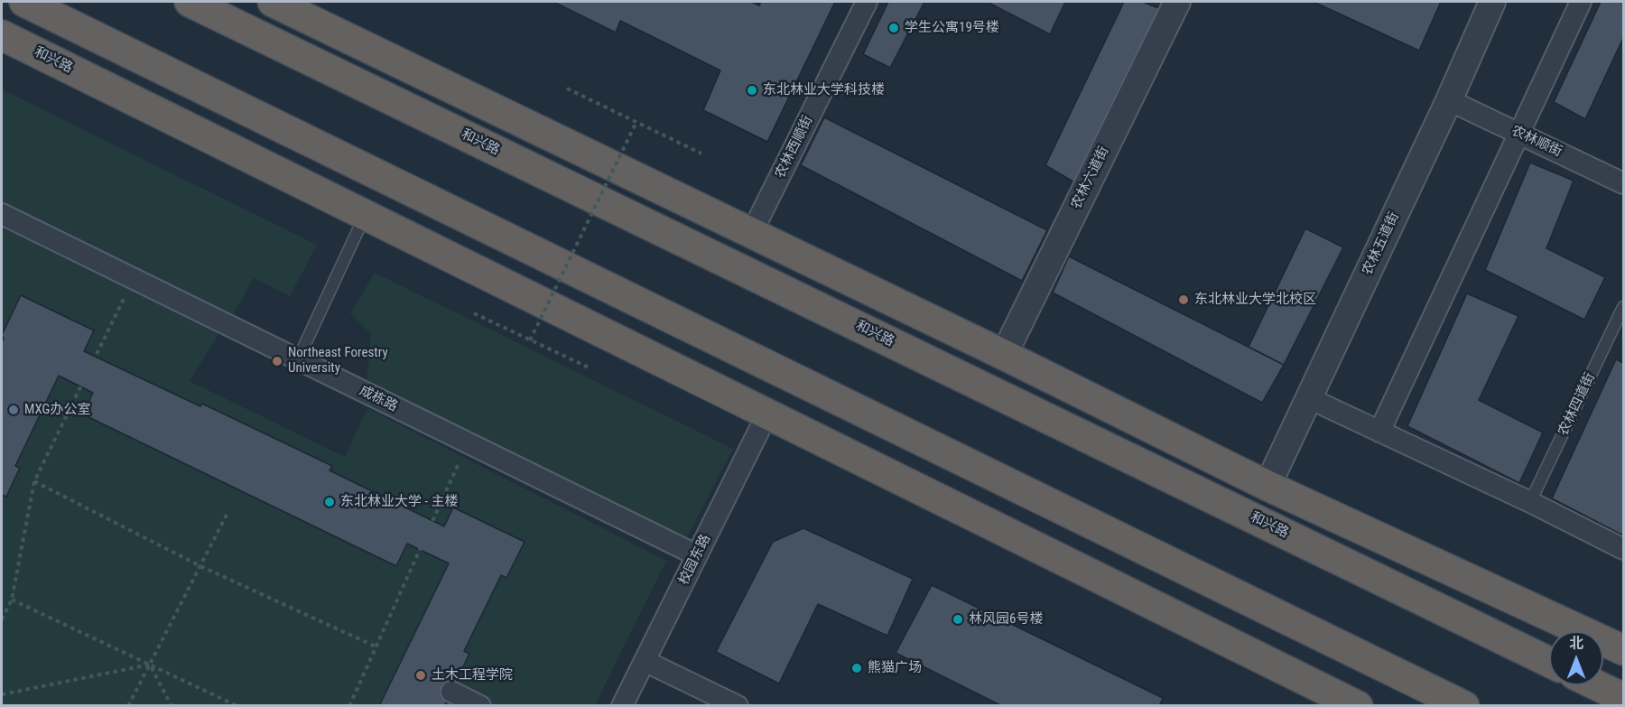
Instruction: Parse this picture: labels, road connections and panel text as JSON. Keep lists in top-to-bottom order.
{
  "streets": {
    "highway": ["和兴路"],
    "street": [
      "农林顺街",
      "农林西顺街",
      "农林六道街",
      "农林五道街",
      "成栋路",
      "校园东路"
    ],
    "lane": ["农林四道街"]
  },
  "crossings": [
    ["和兴路", "校园东路"],
    ["农林顺街", "农林五道街"],
    ["成栋路", "校园东路"]
  ],
  "places": [
    "学生公寓19号楼",
    "东北林业大学科技楼",
    "东北林业大学北校区",
    "Northeast Forestry University",
    "MXG办公室",
    "东北林业大学 - 主楼",
    "林风园6号楼",
    "熊猫广场",
    "土木工程学院"
  ],
  "north": "top"
}
